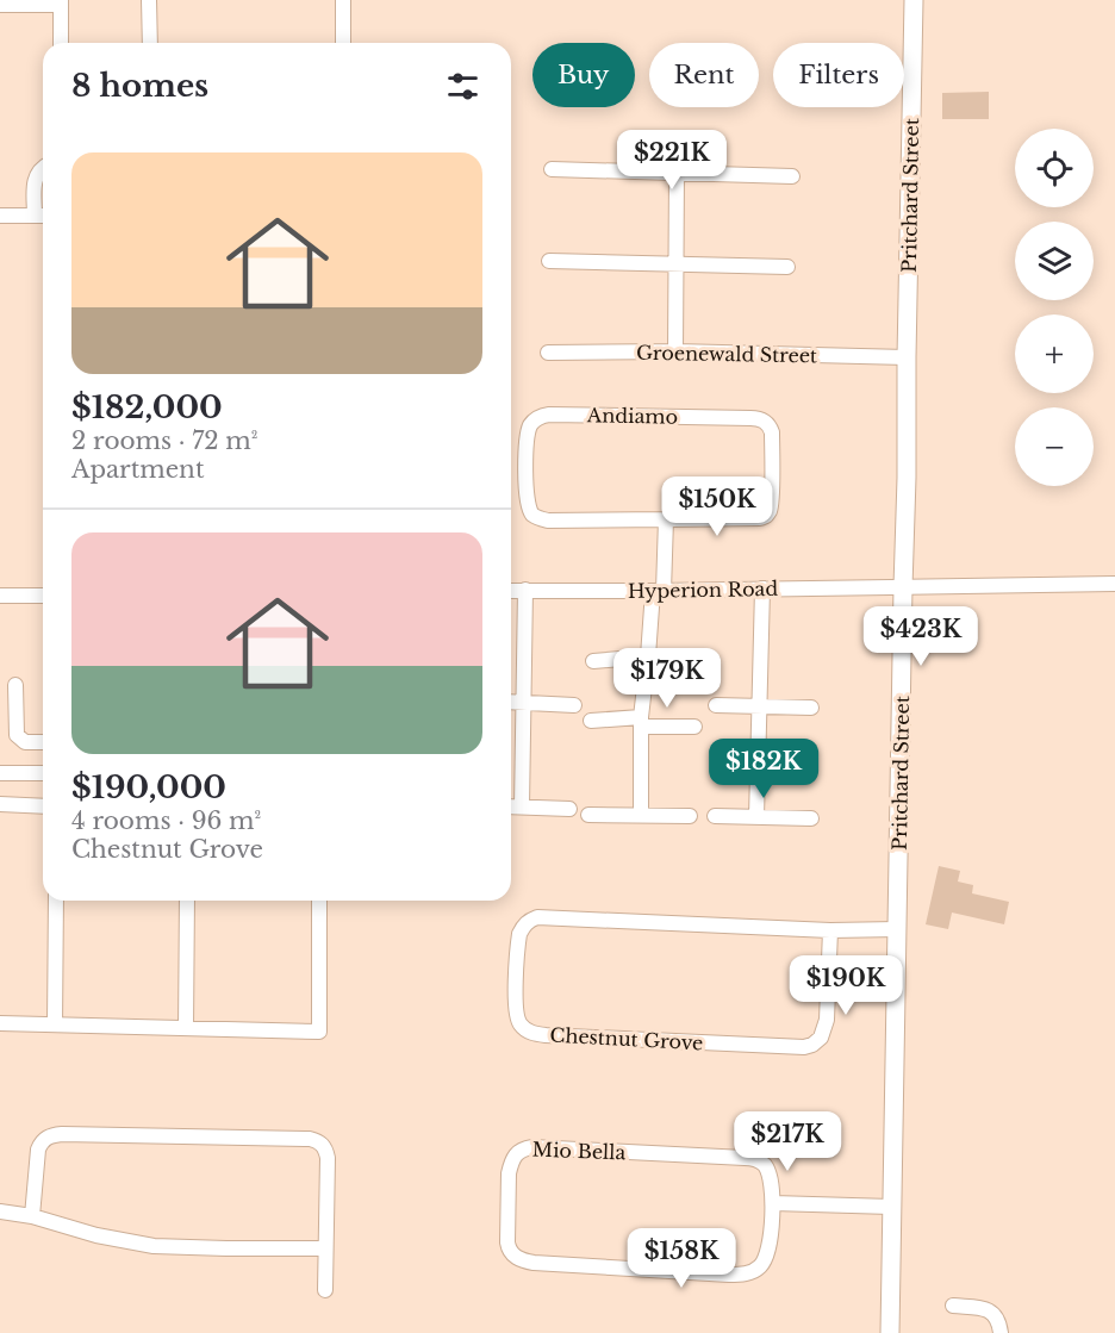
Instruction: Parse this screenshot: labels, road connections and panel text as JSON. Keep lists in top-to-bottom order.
{
  "streets": {
    "street": [
      "Pritchard Street",
      "Groenewald Street",
      "Andiamo",
      "Hyperion Road",
      "Chestnut Grove",
      "Mio Bella"
    ]
  },
  "crossings": [
    ["Pritchard Street", "Groenewald Street"],
    ["Pritchard Street", "Hyperion Road"],
    ["Pritchard Street", "Chestnut Grove"]
  ],
  "page": {
    "chip": ["Buy", "Rent", "Filters"],
    "heading": "8 homes",
    "map_buttons": ["+", "−"],
    "list": [
      {
        "name": "$182,000",
        "note": "2 rooms · 72 m² · Apartment"
      },
      {
        "name": "$190,000",
        "note": "4 rooms · 96 m² · Chestnut Grove"
      }
    ],
    "price": [
      "$221K",
      "$150K",
      "$423K",
      "$179K",
      "$182K",
      "$190K",
      "$217K",
      "$158K"
    ]
  }
}
